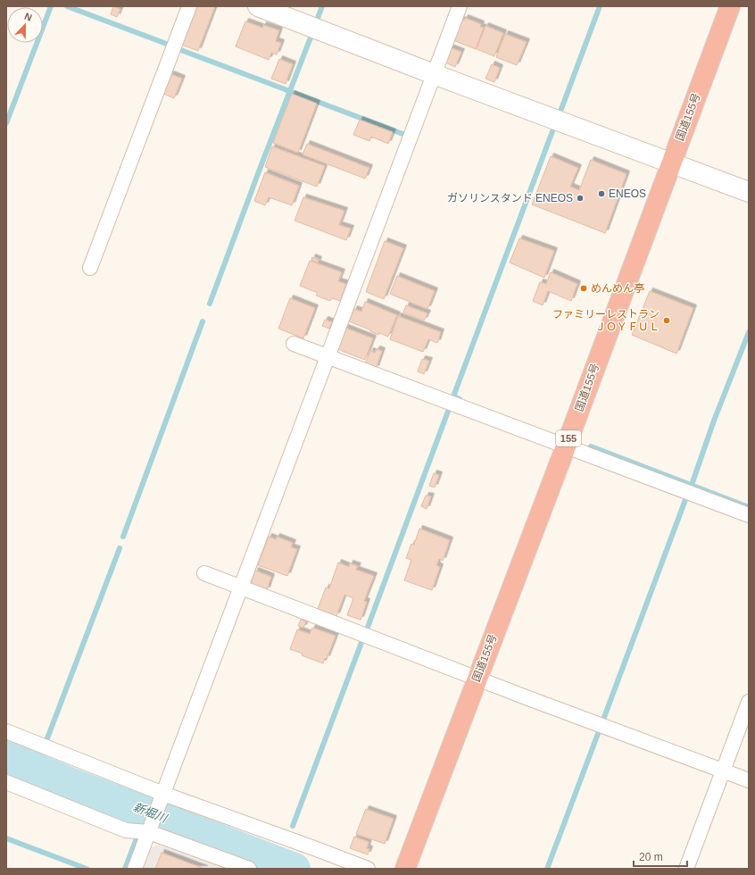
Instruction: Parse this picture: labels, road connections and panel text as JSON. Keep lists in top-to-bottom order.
{
  "streets": {
    "highway": ["国道155号", "155"]
  },
  "water": ["新堀川"],
  "places": [
    "ENEOS",
    "ガソリンスタンド ENEOS",
    "めんめん亭",
    "ファミリーレストラン ＪＯＹＦＵＬ"
  ],
  "scale_bar": "20 m",
  "north": "top"
}
